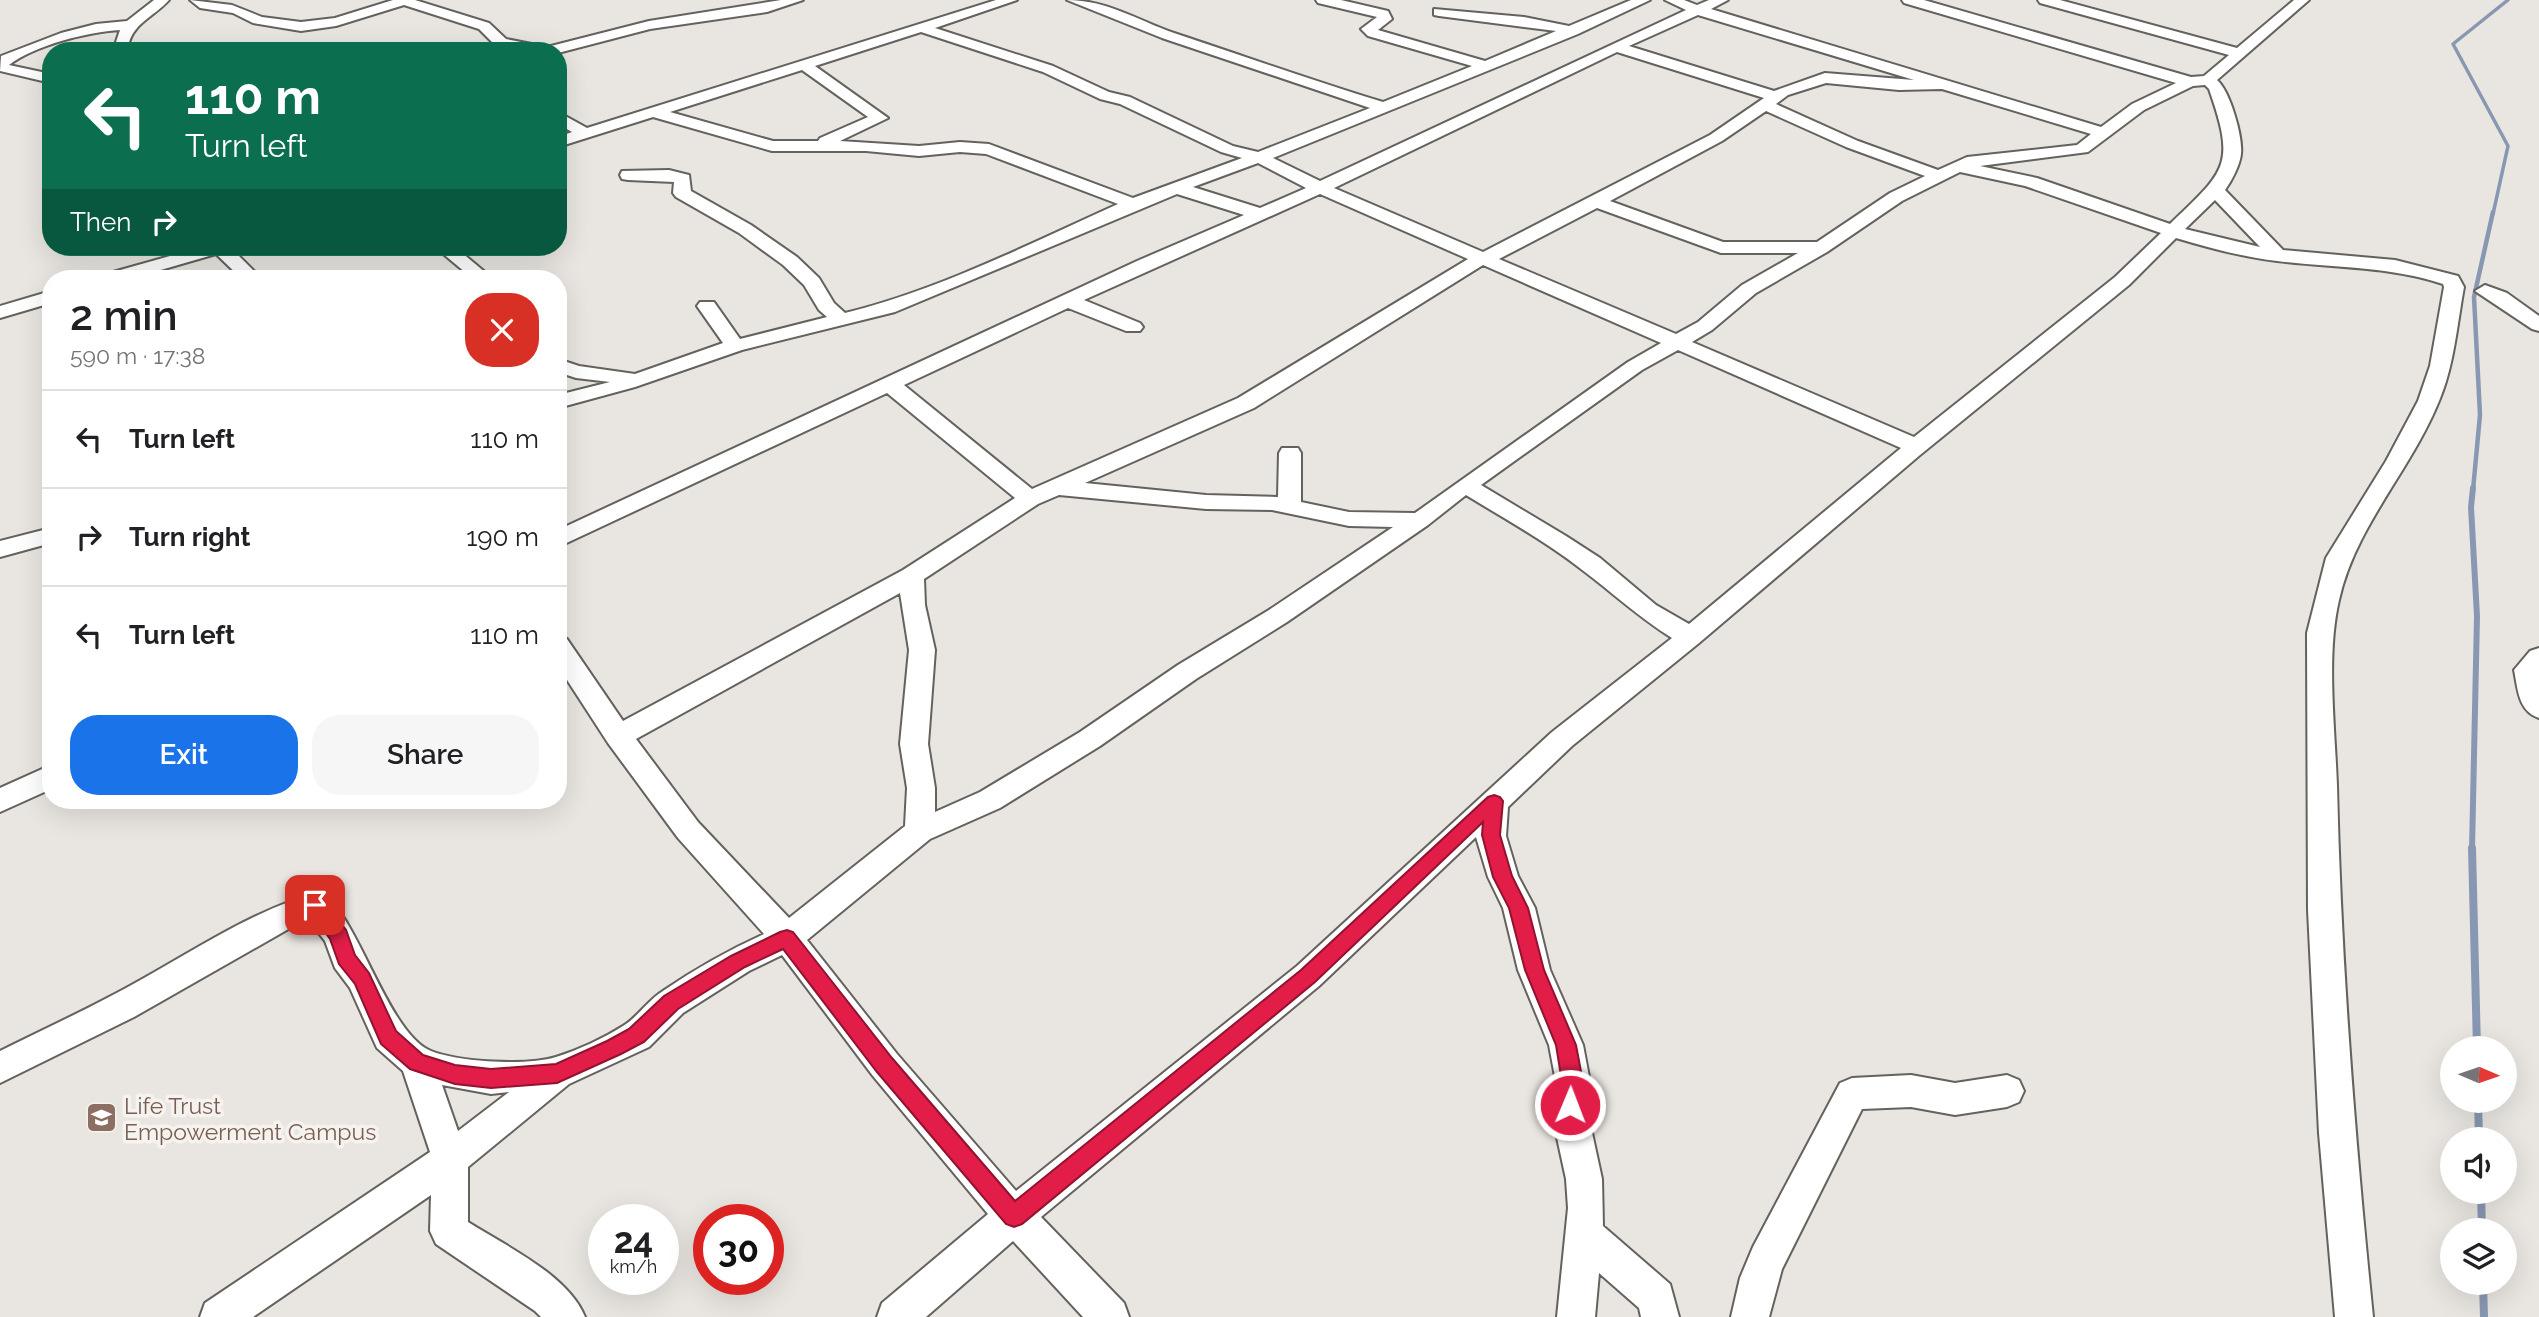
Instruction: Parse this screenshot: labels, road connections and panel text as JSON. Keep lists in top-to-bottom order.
{
  "places": {
    "school or university": ["Life Trust Empowerment Campus"]
  },
  "north": "right",
  "page": {
    "turn": ["110 m", "Turn left"],
    "then": "Then",
    "heading": ["2 min", "590 m · 17:38"],
    "list": [
      {
        "name": "Turn left",
        "value": "110 m"
      },
      {
        "name": "Turn right",
        "value": "190 m"
      },
      {
        "name": "Turn left",
        "value": "110 m"
      }
    ],
    "buttons": ["Exit", "Share"],
    "speed": "24 km/h",
    "limit": "30"
  }
}
